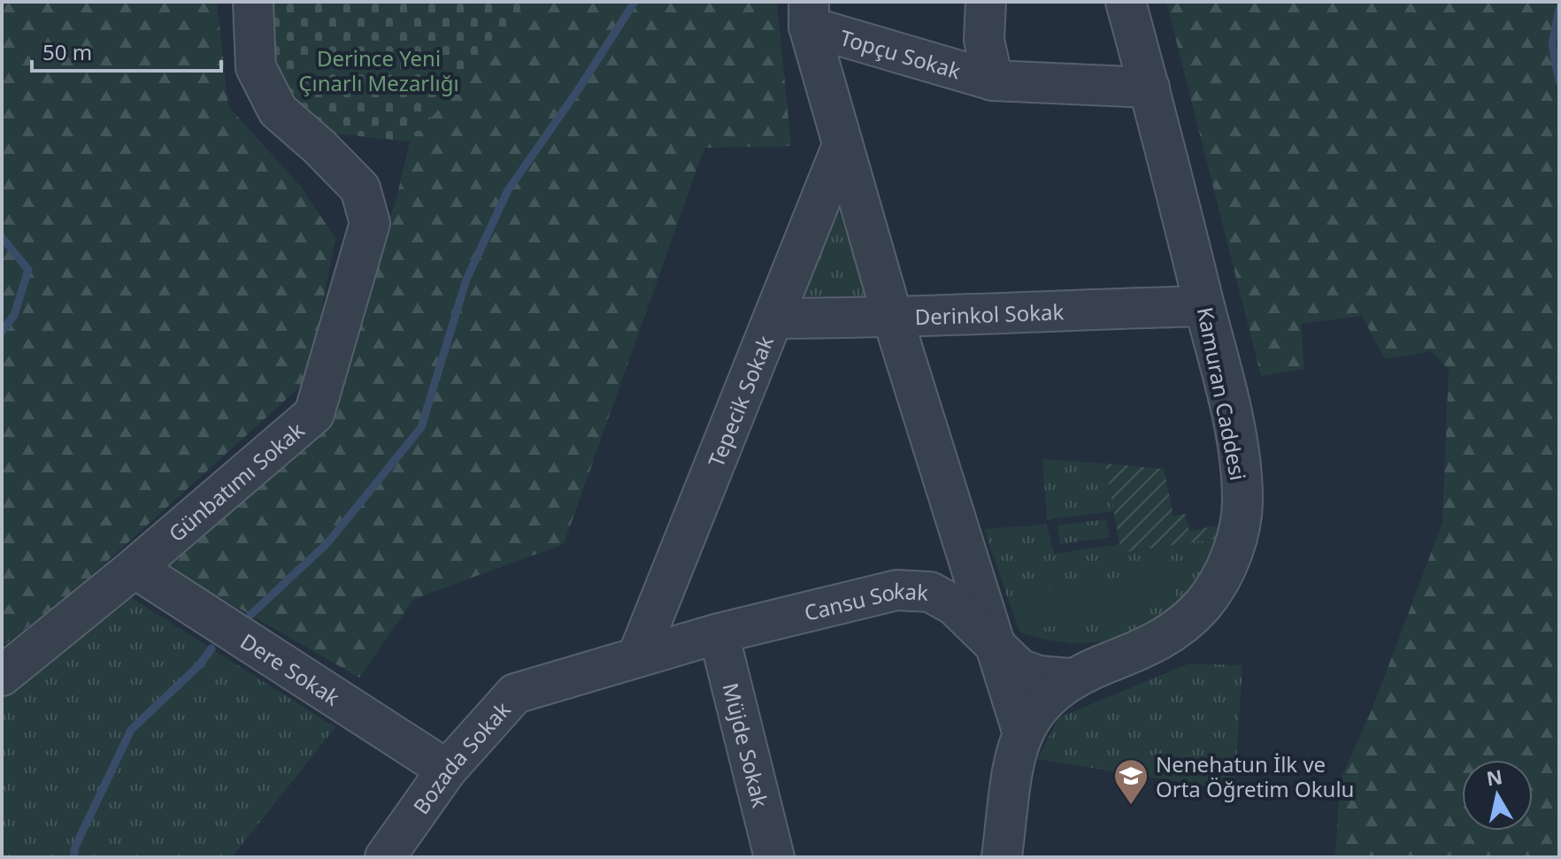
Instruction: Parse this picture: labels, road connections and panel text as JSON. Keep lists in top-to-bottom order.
{
  "streets": {
    "street": [
      "Topçu Sokak",
      "Derinkol Sokak",
      "Kamuran Caddesi",
      "Tepecik Sokak",
      "Günbatımı Sokak",
      "Cansu Sokak",
      "Dere Sokak",
      "Müjde Sokak",
      "Bozada Sokak"
    ]
  },
  "crossings": [
    ["Topçu Sokak", "Kamuran Caddesi"],
    ["Derinkol Sokak", "Kamuran Caddesi"],
    ["Derinkol Sokak", "Tepecik Sokak"],
    ["Kamuran Caddesi", "Cansu Sokak"],
    ["Tepecik Sokak", "Cansu Sokak"],
    ["Tepecik Sokak", "Bozada Sokak"],
    ["Günbatımı Sokak", "Dere Sokak"],
    ["Cansu Sokak", "Müjde Sokak"],
    ["Cansu Sokak", "Bozada Sokak"],
    ["Dere Sokak", "Bozada Sokak"]
  ],
  "parks": ["Derince Yeni Çınarlı Mezarlığı"],
  "places": {
    "school or university": ["Nenehatun İlk ve Orta Öğretim Okulu"]
  },
  "scale_bar": "50 m",
  "north": "top"
}
